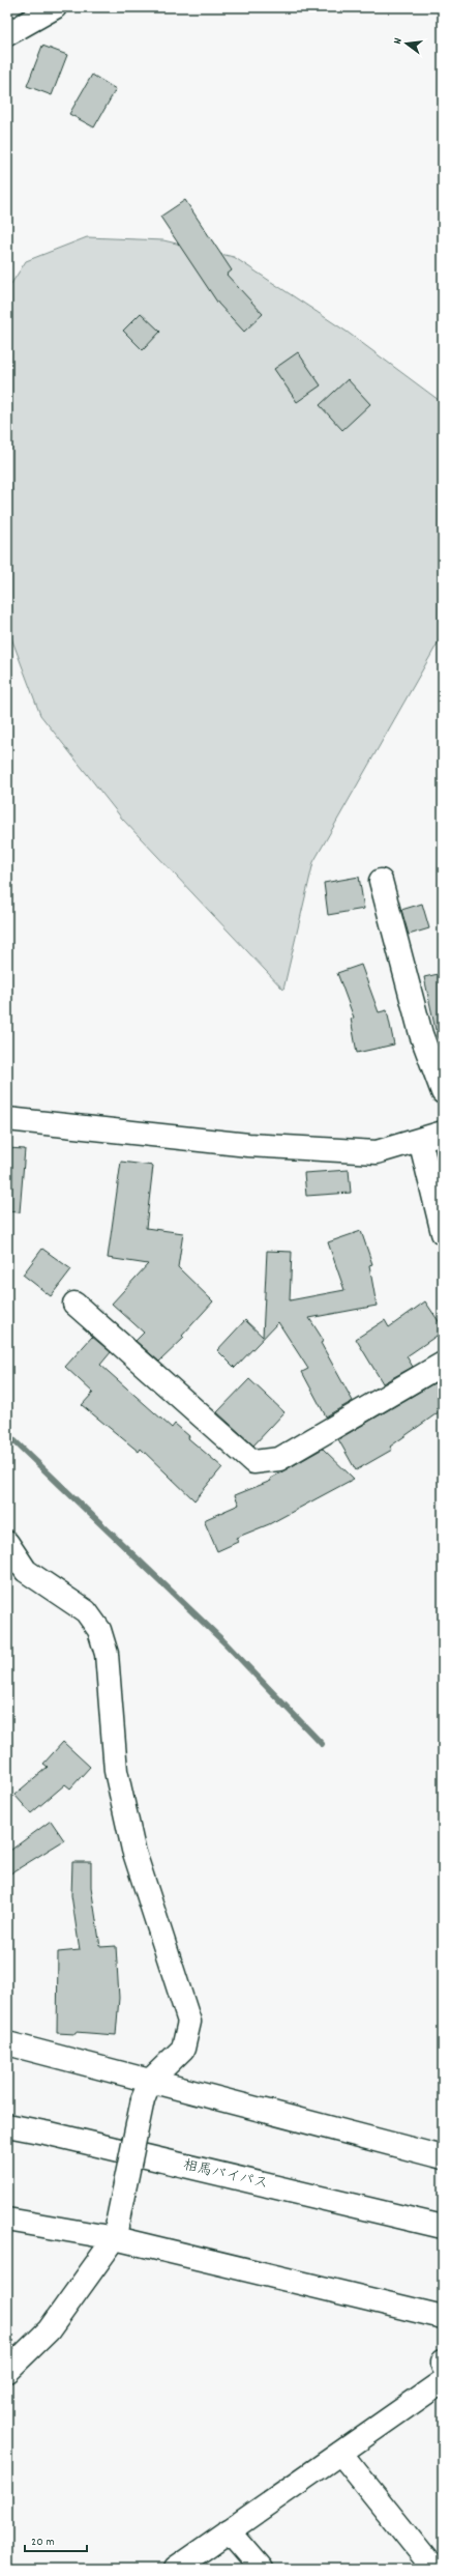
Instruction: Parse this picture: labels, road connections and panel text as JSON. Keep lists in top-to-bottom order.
{
  "streets": {
    "main road": ["相馬バイパス"]
  },
  "scale_bar": "20 m",
  "north": "left"
}
